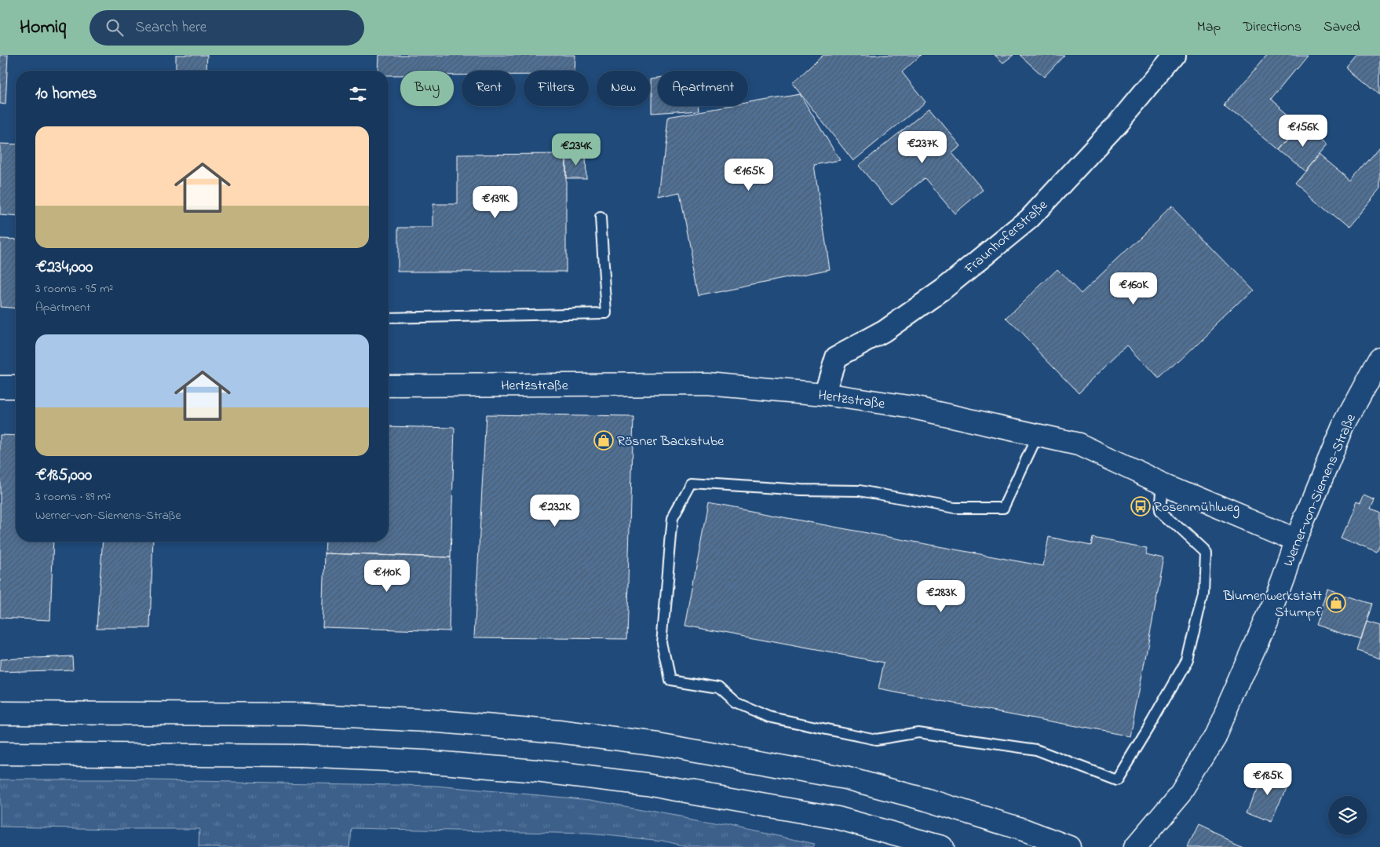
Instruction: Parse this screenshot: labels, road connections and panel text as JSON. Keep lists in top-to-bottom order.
{
  "streets": {
    "main road": ["Hertzstraße", "Werner-von-Siemens-Straße"],
    "street": ["Fraunhoferstraße"]
  },
  "crossings": [
    ["Fraunhoferstraße", "Hertzstraße"],
    ["Hertzstraße", "Werner-von-Siemens-Straße"]
  ],
  "places": {
    "shop": ["Rösner Backstube", "Blumenwerkstatt Stumpf"],
    "bus stop": ["Rosenmühlweg"]
  },
  "page": {
    "header": "Homiq",
    "search": "Search here",
    "nav": ["Map", "Directions", "Saved"],
    "chip": [
      "Buy",
      "Rent",
      "Filters",
      "New",
      "Apartment"
    ],
    "heading": "10 homes",
    "price": [
      "€156K",
      "€237K",
      "€234K",
      "€165K",
      "€139K",
      "€160K",
      "€232K",
      "€110K",
      "€283K",
      "€185K"
    ],
    "list": [
      {
        "name": "€234,000",
        "note": "3 rooms · 95 m² · Apartment"
      },
      {
        "name": "€185,000",
        "note": "3 rooms · 89 m² · Werner-von-Siemens-Straße"
      }
    ]
  }
}
